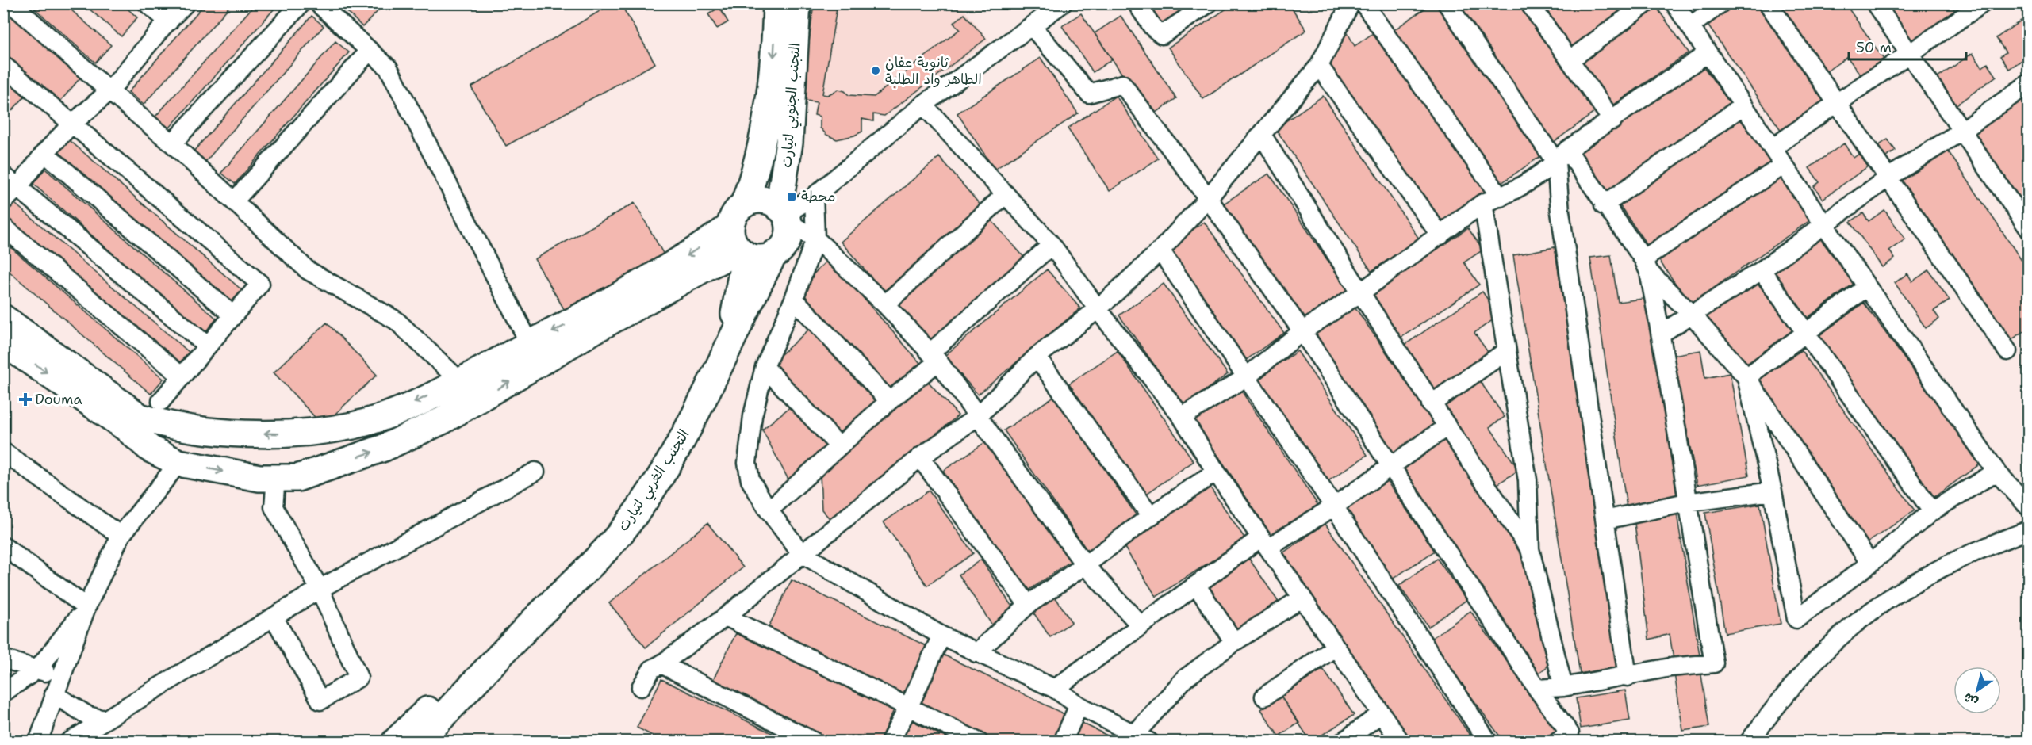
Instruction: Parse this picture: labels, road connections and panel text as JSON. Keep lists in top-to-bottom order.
{
  "streets": {
    "main road": ["التجنب الجنوبي لتيارت", "التجنب الغربي لتيارت"]
  },
  "crossings": [
    ["التجنب الجنوبي لتيارت", "التجنب الغربي لتيارت"]
  ],
  "places": {
    "other": ["ثانوية عفان الطاهر واد الطلبة"],
    "transit": ["محطة"],
    "health": ["Douma"]
  },
  "scale_bar": "50 m",
  "north": "bottom left"
}
